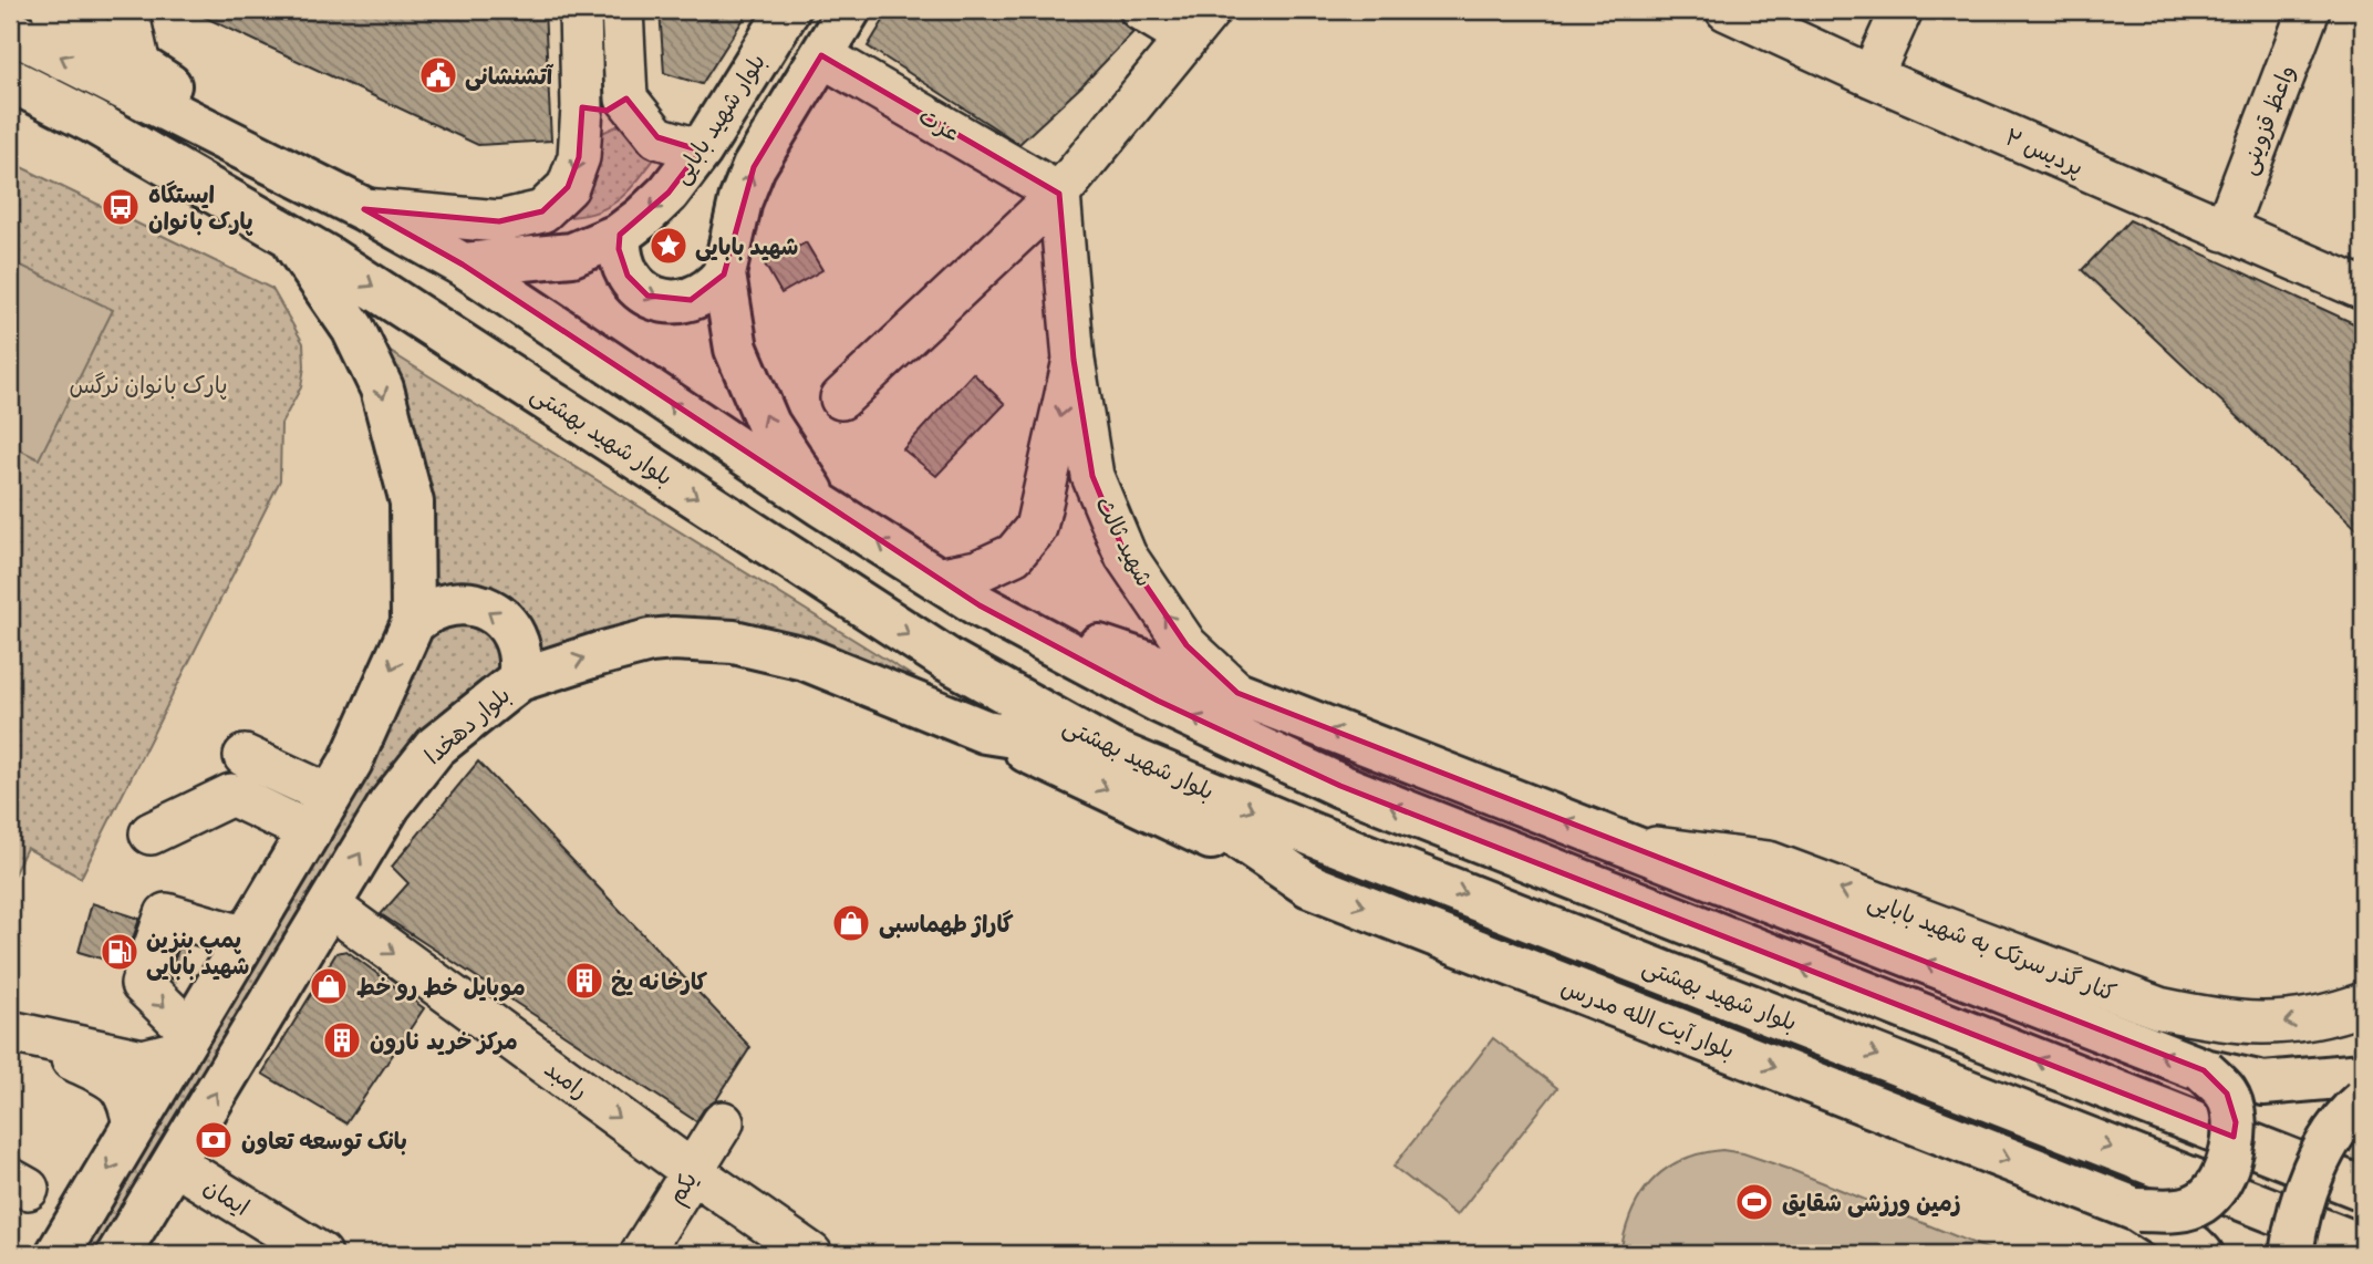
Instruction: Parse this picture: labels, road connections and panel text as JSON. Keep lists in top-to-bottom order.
{
  "streets": {
    "main road": [
      "بلوار شهید بابایی",
      "بلوار شهید بهشتی",
      "بلوار دهخدا",
      "بلوار آیت الله مدرس"
    ],
    "street": [
      "واعظ قزوینی",
      "عزت",
      "پردیس ۲",
      "شهید ثالث",
      "کنار گذر سرتک به شهید بابایی",
      "رامبد",
      "یکم",
      "ایمان"
    ]
  },
  "crossings": [
    ["واعظ قزوینی", "پردیس ۲"],
    ["عزت", "شهید ثالث"],
    ["بلوار شهید بهشتی", "بلوار دهخدا"],
    ["بلوار شهید بهشتی", "بلوار آیت الله مدرس"],
    ["بلوار دهخدا", "بلوار آیت الله مدرس"],
    ["بلوار دهخدا", "رامبد"],
    ["بلوار دهخدا", "ایمان"],
    ["رامبد", "یکم"]
  ],
  "one_way": ["بلوار دهخدا", "کنار گذر سرتک به شهید بابایی", "رامبد"],
  "parks": ["پارک بانوان نرگس"],
  "places": {
    "public building": ["آتشنشانی"],
    "bus stop": ["ایستگاه پارک بانوان"],
    "place": ["شهید بابایی"],
    "shop": ["گاراژ طهماسبی", "موبایل خط رو خط"],
    "fuel station": ["پمپ بنزین شهید بابایی"],
    "building": ["کارخانه یخ", "مرکز خرید نارون"],
    "bank": ["بانک توسعه تعاون"],
    "sports": ["زمین ورزشی شقایق"]
  }
}
